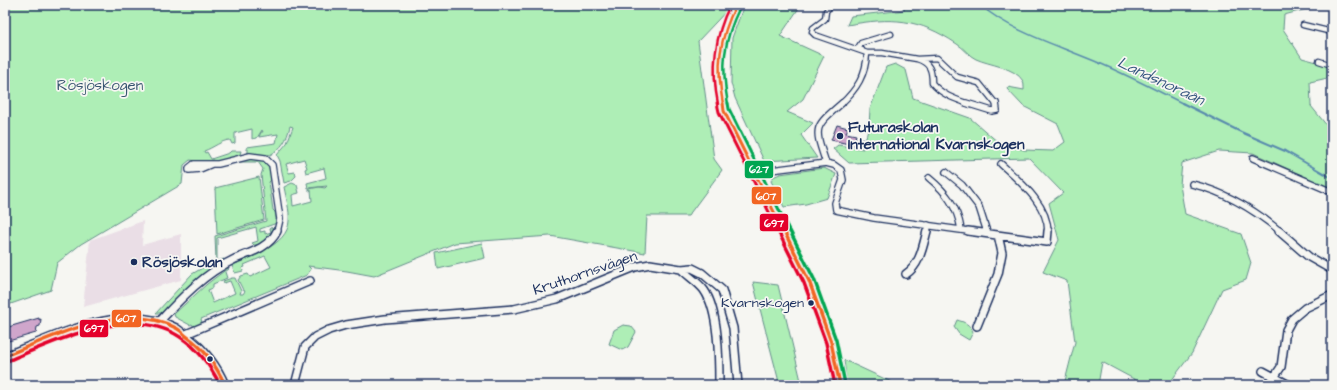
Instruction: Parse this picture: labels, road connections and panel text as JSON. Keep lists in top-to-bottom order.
{
  "streets": {
    "street": ["Kruthornsvägen"]
  },
  "water": ["Landsnoraån"],
  "parks": ["Rösjöskogen"],
  "places": ["Futuraskolan International Kvarnskogen", "Rösjöskolan", "Kvarnskogen"],
  "lines": ["transit line 607", "transit line 697", "transit line 627"]
}
